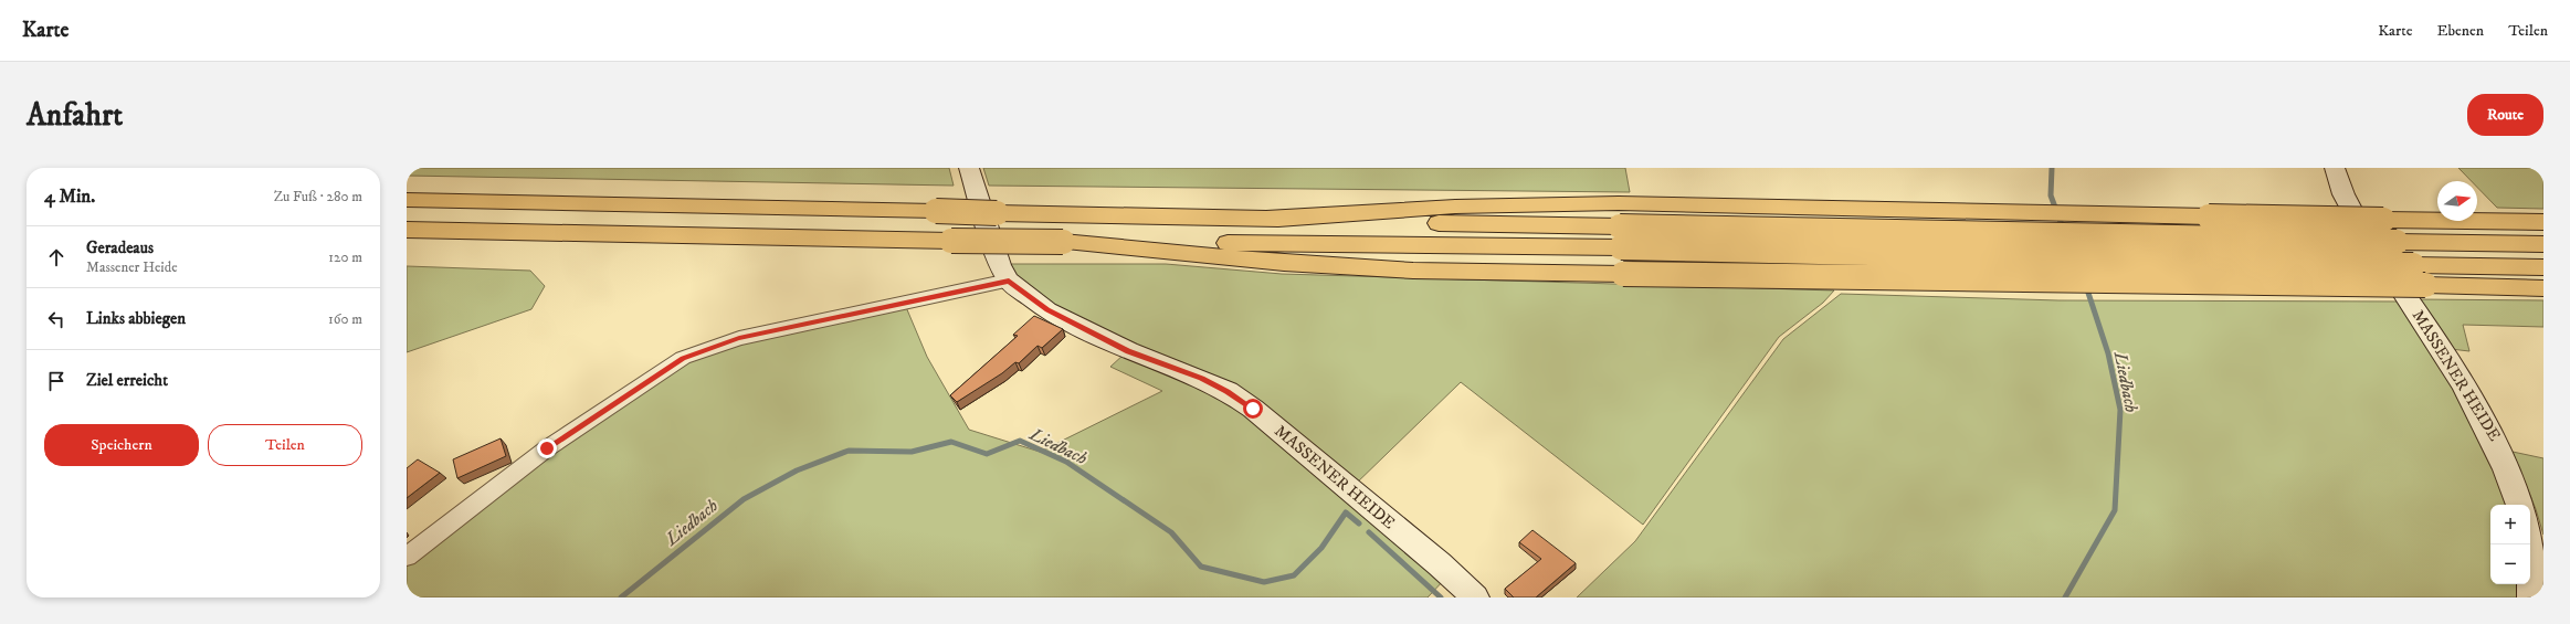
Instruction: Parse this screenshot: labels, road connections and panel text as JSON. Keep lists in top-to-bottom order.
{
  "streets": {
    "street": ["MASSENER HEIDE"]
  },
  "water": ["Liedbach"],
  "north": "right",
  "page": {
    "header": "Karte",
    "nav": ["Karte", "Ebenen", "Teilen"],
    "buttons": [
      "Route",
      ["Speichern", "Teilen"]
    ],
    "title": "Anfahrt",
    "heading": ["4 Min.", "Zu Fuß · 280 m"],
    "list": [
      ["Geradeaus", "Massener Heide", "120 m"],
      ["Links abbiegen", "160 m"],
      "Ziel erreicht"
    ],
    "map_buttons": ["+", "−"]
  }
}
